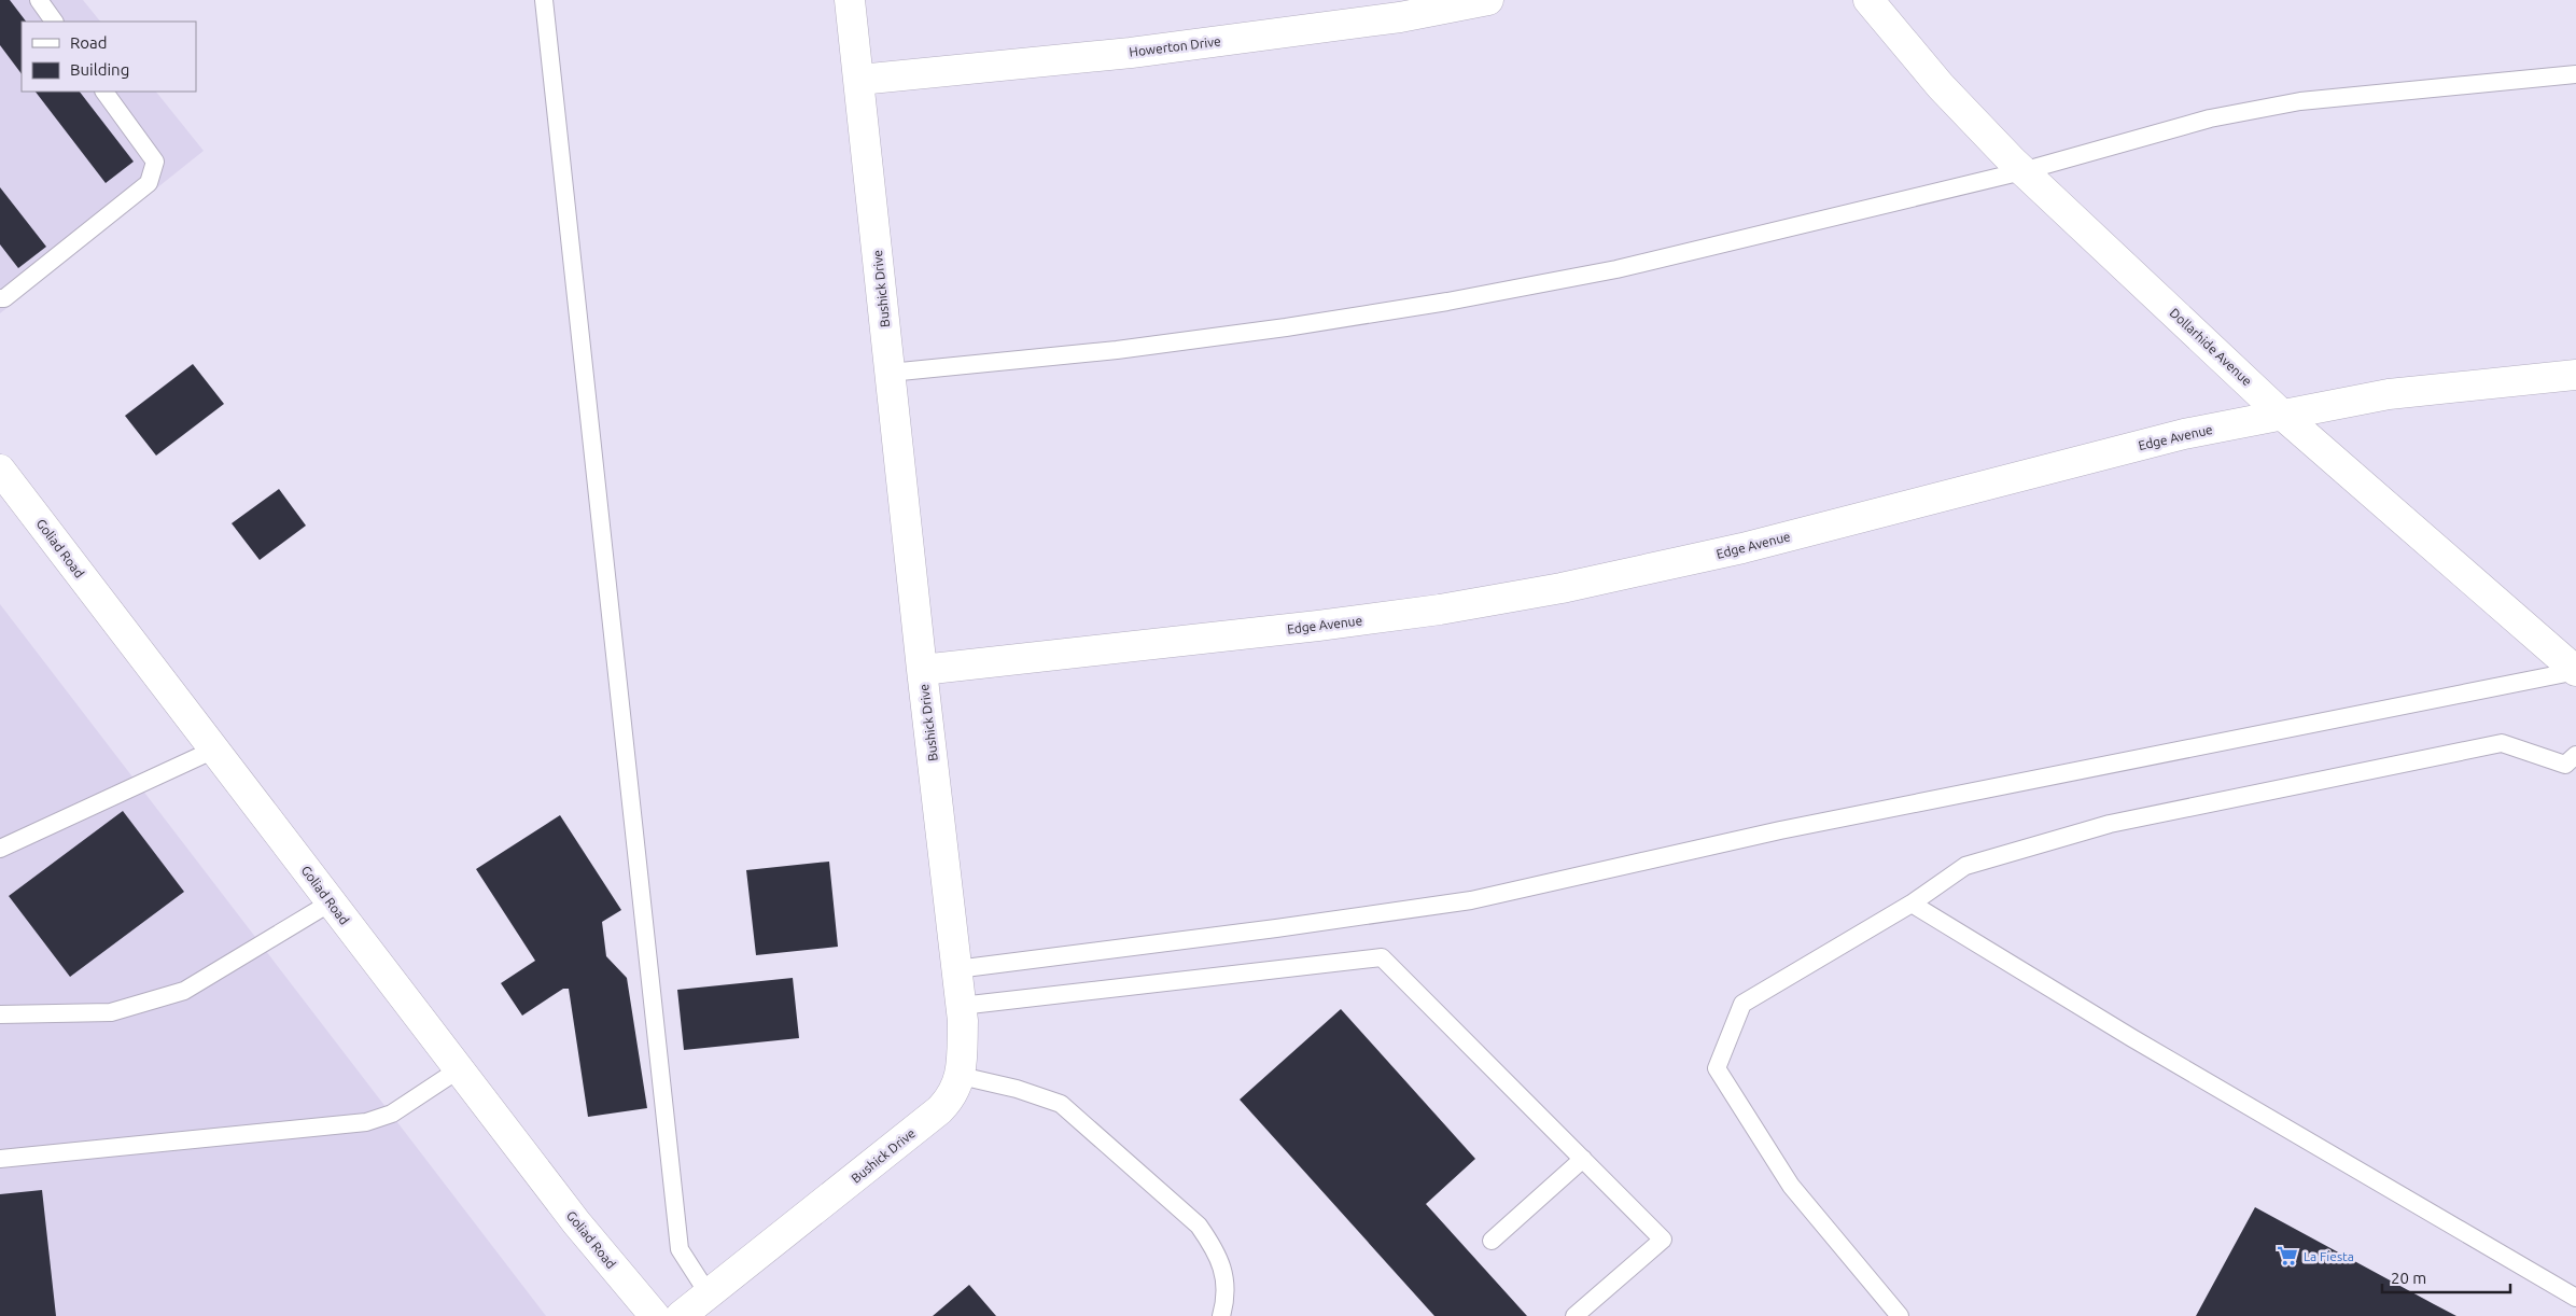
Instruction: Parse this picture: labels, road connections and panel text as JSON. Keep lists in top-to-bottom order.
{
  "streets": {
    "street": [
      "Howerton Drive",
      "Bushick Drive",
      "Dollarhide Avenue",
      "Edge Avenue",
      "Goliad Road"
    ]
  },
  "crossings": [
    ["Howerton Drive", "Bushick Drive"],
    ["Bushick Drive", "Edge Avenue"],
    ["Dollarhide Avenue", "Edge Avenue"]
  ],
  "places": {
    "supermarket": ["La Fiesta"]
  },
  "legend": ["Road", "Building"],
  "scale_bar": "20 m"
}
